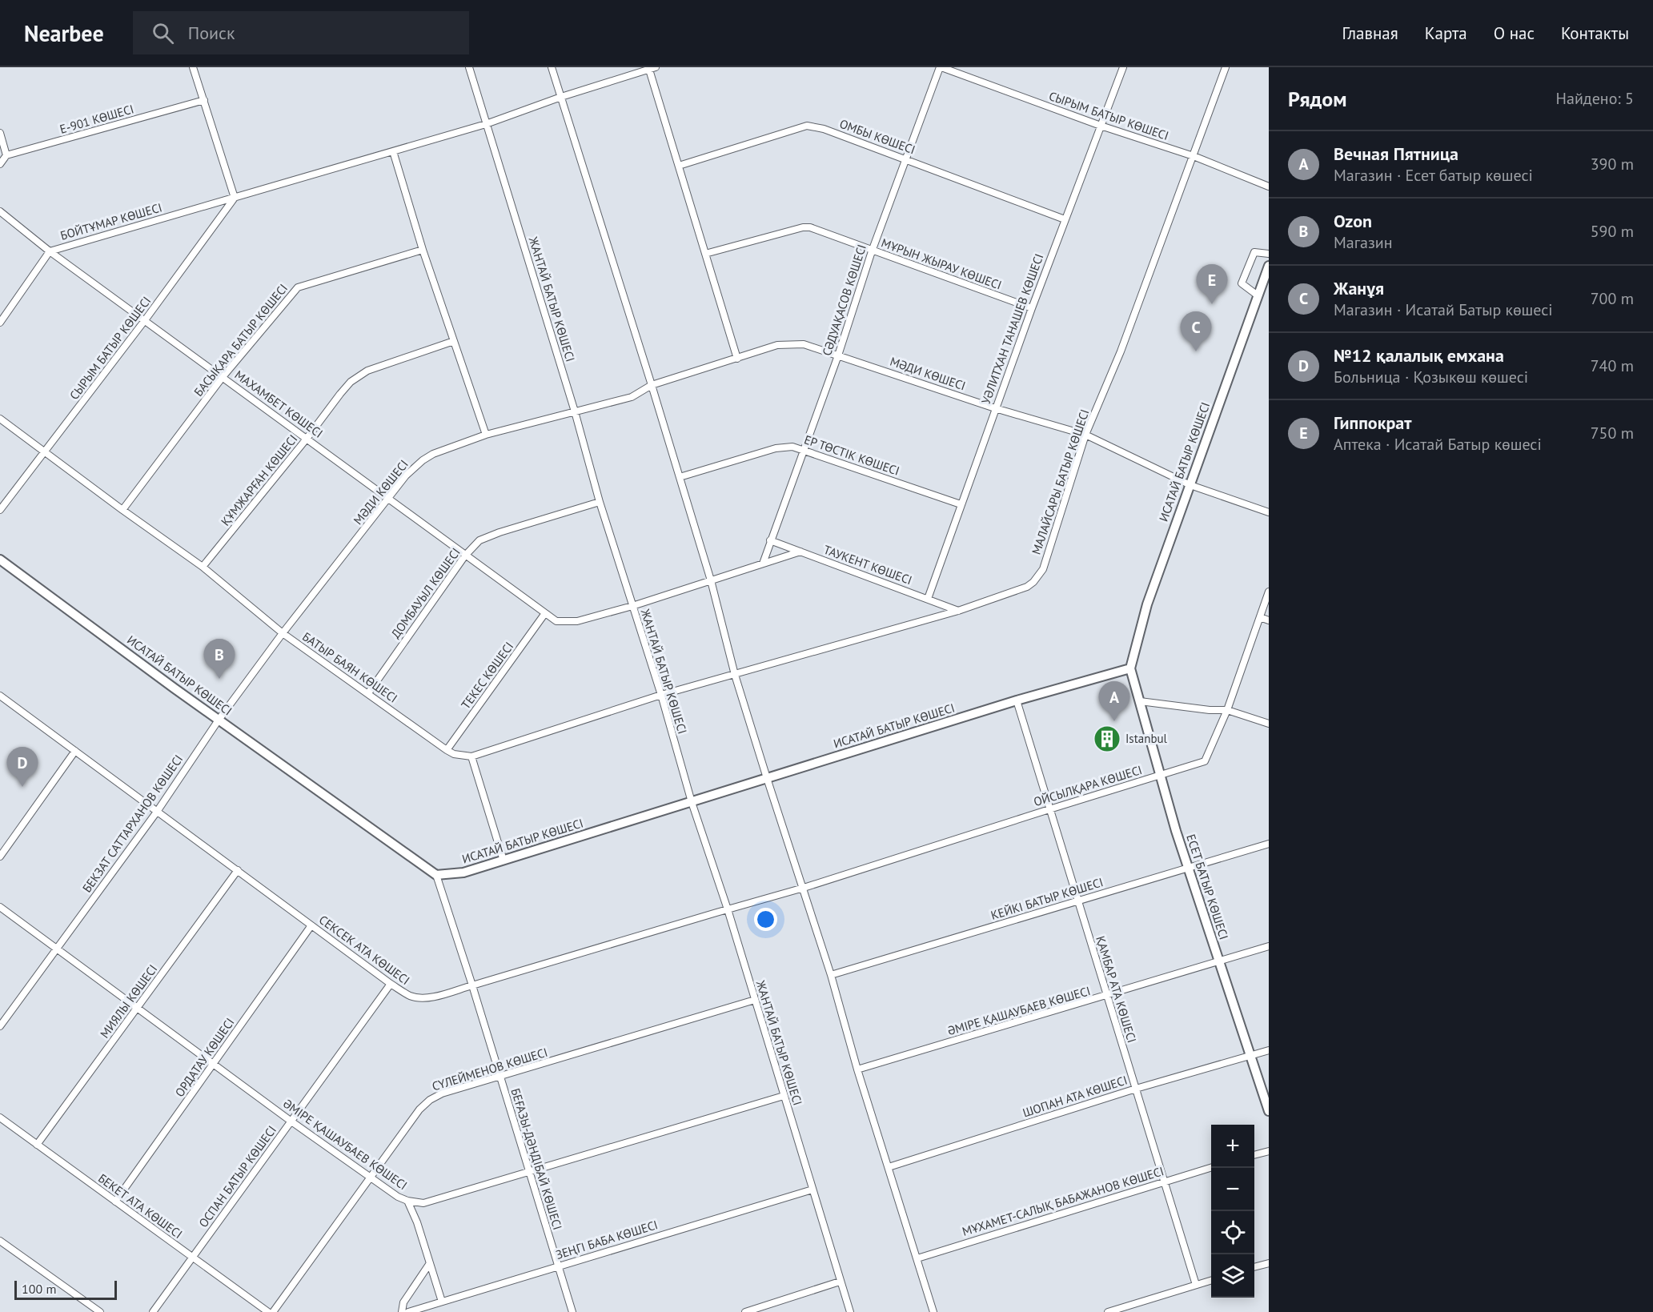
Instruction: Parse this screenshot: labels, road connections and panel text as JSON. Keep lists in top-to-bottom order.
{
  "streets": {
    "street": [
      "СЫРЫМ БАТЫР КӨШЕСІ",
      "Е-901 КӨШЕСІ",
      "ОМБЫ КӨШЕСІ",
      "БОЙТҰМАР КӨШЕСІ",
      "МҰРЫН ЖЫРАУ КӨШЕСІ",
      "ЖАНТАЙ БАТЫР КӨШЕСІ",
      "СӘДУАҚАСОВ КӨШЕСІ",
      "УӘЛИТХАН ТАНАШЕВ КӨШЕСІ",
      "БАСЫҚАРА БАТЫР КӨШЕСІ",
      "МӘДИ КӨШЕСІ",
      "МАХАМБЕТ КӨШЕСІ",
      "ЕР ТӨСТІК КӨШЕСІ",
      "ИСАТАЙ БАТЫР КӨШЕСІ",
      "ҚҰМЖАРҒАН КӨШЕСІ",
      "МАЛАЙСАРЫ БАТЫР КӨШЕСІ",
      "ТАУКЕНТ КӨШЕСІ",
      "ДОМБАУЫЛ КӨШЕСІ",
      "БАТЫР БАЯН КӨШЕСІ",
      "ТЕКЕС КӨШЕСІ",
      "ОЙСЫЛҚАРА КӨШЕСІ",
      "БЕКЗАТ САТТАРХАНОВ КӨШЕСІ",
      "ЕСЕТ БАТЫР КӨШЕСІ",
      "КЕЙКІ БАТЫР КӨШЕСІ",
      "СЕКСЕК АТА КӨШЕСІ",
      "ҚАМБАР АТА КӨШЕСІ",
      "МИЯЛЫ КӨШЕСІ",
      "ӘМІРЕ ҚАШАУБАЕВ КӨШЕСІ",
      "ОРДАТАУ КӨШЕСІ",
      "СҮЛЕЙМЕНОВ КӨШЕСІ",
      "ШОПАН АТА КӨШЕСІ",
      "БЕҒАЗЫ-ДӘНДІБАЙ КӨШЕСІ",
      "ОСПАН БАТЫР КӨШЕСІ",
      "МҰХАМЕТ-САЛЫҚ БАБАЖАНОВ КӨШЕСІ",
      "БЕКЕТ АТА КӨШЕСІ",
      "ЗЕҢГІ БАБА КӨШЕСІ"
    ]
  },
  "crossings": [
    ["СЫРЫМ БАТЫР КӨШЕСІ", "БОЙТҰМАР КӨШЕСІ"],
    ["СЫРЫМ БАТЫР КӨШЕСІ", "СӘДУАҚАСОВ КӨШЕСІ"],
    ["СЫРЫМ БАТЫР КӨШЕСІ", "УӘЛИТХАН ТАНАШЕВ КӨШЕСІ"],
    ["СЫРЫМ БАТЫР КӨШЕСІ", "МАХАМБЕТ КӨШЕСІ"],
    ["СЫРЫМ БАТЫР КӨШЕСІ", "МАЛАЙСАРЫ БАТЫР КӨШЕСІ"],
    ["СЫРЫМ БАТЫР КӨШЕСІ", "БАТЫР БАЯН КӨШЕСІ"],
    ["ОМБЫ КӨШЕСІ", "СӘДУАҚАСОВ КӨШЕСІ"],
    ["ОМБЫ КӨШЕСІ", "УӘЛИТХАН ТАНАШЕВ КӨШЕСІ"],
    ["БОЙТҰМАР КӨШЕСІ", "ЖАНТАЙ БАТЫР КӨШЕСІ"],
    ["БОЙТҰМАР КӨШЕСІ", "МАХАМБЕТ КӨШЕСІ"],
    ["МҰРЫН ЖЫРАУ КӨШЕСІ", "СӘДУАҚАСОВ КӨШЕСІ"],
    ["МҰРЫН ЖЫРАУ КӨШЕСІ", "УӘЛИТХАН ТАНАШЕВ КӨШЕСІ"],
    ["ЖАНТАЙ БАТЫР КӨШЕСІ", "МӘДИ КӨШЕСІ"],
    ["ЖАНТАЙ БАТЫР КӨШЕСІ", "МАХАМБЕТ КӨШЕСІ"],
    ["ЖАНТАЙ БАТЫР КӨШЕСІ", "ИСАТАЙ БАТЫР КӨШЕСІ"],
    ["ЖАНТАЙ БАТЫР КӨШЕСІ", "ДОМБАУЫЛ КӨШЕСІ"],
    ["ЖАНТАЙ БАТЫР КӨШЕСІ", "СЕКСЕК АТА КӨШЕСІ"],
    ["ЖАНТАЙ БАТЫР КӨШЕСІ", "ӘМІРЕ ҚАШАУБАЕВ КӨШЕСІ"],
    ["ЖАНТАЙ БАТЫР КӨШЕСІ", "СҮЛЕЙМЕНОВ КӨШЕСІ"],
    ["ЖАНТАЙ БАТЫР КӨШЕСІ", "ЗЕҢГІ БАБА КӨШЕСІ"],
    ["СӘДУАҚАСОВ КӨШЕСІ", "МӘДИ КӨШЕСІ"],
    ["СӘДУАҚАСОВ КӨШЕСІ", "МАХАМБЕТ КӨШЕСІ"],
    ["СӘДУАҚАСОВ КӨШЕСІ", "ЕР ТӨСТІК КӨШЕСІ"],
    ["СӘДУАҚАСОВ КӨШЕСІ", "ТАУКЕНТ КӨШЕСІ"],
    ["УӘЛИТХАН ТАНАШЕВ КӨШЕСІ", "МӘДИ КӨШЕСІ"],
    ["УӘЛИТХАН ТАНАШЕВ КӨШЕСІ", "ЕР ТӨСТІК КӨШЕСІ"],
    ["УӘЛИТХАН ТАНАШЕВ КӨШЕСІ", "ТАУКЕНТ КӨШЕСІ"],
    ["БАСЫҚАРА БАТЫР КӨШЕСІ", "МАХАМБЕТ КӨШЕСІ"],
    ["БАСЫҚАРА БАТЫР КӨШЕСІ", "БАТЫР БАЯН КӨШЕСІ"],
    ["МӘДИ КӨШЕСІ", "МАХАМБЕТ КӨШЕСІ"],
    ["МӘДИ КӨШЕСІ", "ИСАТАЙ БАТЫР КӨШЕСІ"],
    ["МӘДИ КӨШЕСІ", "МАЛАЙСАРЫ БАТЫР КӨШЕСІ"],
    ["МӘДИ КӨШЕСІ", "БАТЫР БАЯН КӨШЕСІ"],
    ["МӘДИ КӨШЕСІ", "БЕКЗАТ САТТАРХАНОВ КӨШЕСІ"],
    ["МАХАМБЕТ КӨШЕСІ", "ҚҰМЖАРҒАН КӨШЕСІ"],
    ["МАХАМБЕТ КӨШЕСІ", "ТАУКЕНТ КӨШЕСІ"],
    ["МАХАМБЕТ КӨШЕСІ", "ДОМБАУЫЛ КӨШЕСІ"],
    ["МАХАМБЕТ КӨШЕСІ", "ТЕКЕС КӨШЕСІ"],
    ["ИСАТАЙ БАТЫР КӨШЕСІ", "БЕКЗАТ САТТАРХАНОВ КӨШЕСІ"],
    ["ИСАТАЙ БАТЫР КӨШЕСІ", "ЕСЕТ БАТЫР КӨШЕСІ"],
    ["ИСАТАЙ БАТЫР КӨШЕСІ", "ҚАМБАР АТА КӨШЕСІ"],
    ["ИСАТАЙ БАТЫР КӨШЕСІ", "БЕҒАЗЫ-ДӘНДІБАЙ КӨШЕСІ"],
    ["ҚҰМЖАРҒАН КӨШЕСІ", "БАТЫР БАЯН КӨШЕСІ"],
    ["МАЛАЙСАРЫ БАТЫР КӨШЕСІ", "ТАУКЕНТ КӨШЕСІ"],
    ["ДОМБАУЫЛ КӨШЕСІ", "БАТЫР БАЯН КӨШЕСІ"],
    ["БАТЫР БАЯН КӨШЕСІ", "ТЕКЕС КӨШЕСІ"],
    ["БАТЫР БАЯН КӨШЕСІ", "БЕКЗАТ САТТАРХАНОВ КӨШЕСІ"],
    ["ОЙСЫЛҚАРА КӨШЕСІ", "ЕСЕТ БАТЫР КӨШЕСІ"],
    ["ОЙСЫЛҚАРА КӨШЕСІ", "СЕКСЕК АТА КӨШЕСІ"],
    ["ОЙСЫЛҚАРА КӨШЕСІ", "ҚАМБАР АТА КӨШЕСІ"],
    ["БЕКЗАТ САТТАРХАНОВ КӨШЕСІ", "СЕКСЕК АТА КӨШЕСІ"],
    ["БЕКЗАТ САТТАРХАНОВ КӨШЕСІ", "ӘМІРЕ ҚАШАУБАЕВ КӨШЕСІ"],
    ["ЕСЕТ БАТЫР КӨШЕСІ", "КЕЙКІ БАТЫР КӨШЕСІ"],
    ["ЕСЕТ БАТЫР КӨШЕСІ", "ӘМІРЕ ҚАШАУБАЕВ КӨШЕСІ"],
    ["ЕСЕТ БАТЫР КӨШЕСІ", "ШОПАН АТА КӨШЕСІ"],
    ["КЕЙКІ БАТЫР КӨШЕСІ", "ҚАМБАР АТА КӨШЕСІ"],
    ["СЕКСЕК АТА КӨШЕСІ", "МИЯЛЫ КӨШЕСІ"],
    ["СЕКСЕК АТА КӨШЕСІ", "ОРДАТАУ КӨШЕСІ"],
    ["СЕКСЕК АТА КӨШЕСІ", "БЕҒАЗЫ-ДӘНДІБАЙ КӨШЕСІ"],
    ["СЕКСЕК АТА КӨШЕСІ", "ОСПАН БАТЫР КӨШЕСІ"],
    ["ҚАМБАР АТА КӨШЕСІ", "ӘМІРЕ ҚАШАУБАЕВ КӨШЕСІ"],
    ["ҚАМБАР АТА КӨШЕСІ", "ШОПАН АТА КӨШЕСІ"],
    ["ҚАМБАР АТА КӨШЕСІ", "МҰХАМЕТ-САЛЫҚ БАБАЖАНОВ КӨШЕСІ"],
    ["МИЯЛЫ КӨШЕСІ", "ӘМІРЕ ҚАШАУБАЕВ КӨШЕСІ"],
    ["МИЯЛЫ КӨШЕСІ", "БЕКЕТ АТА КӨШЕСІ"],
    ["ӘМІРЕ ҚАШАУБАЕВ КӨШЕСІ", "ОРДАТАУ КӨШЕСІ"],
    ["ӘМІРЕ ҚАШАУБАЕВ КӨШЕСІ", "СҮЛЕЙМЕНОВ КӨШЕСІ"],
    ["ӘМІРЕ ҚАШАУБАЕВ КӨШЕСІ", "БЕҒАЗЫ-ДӘНДІБАЙ КӨШЕСІ"],
    ["ӘМІРЕ ҚАШАУБАЕВ КӨШЕСІ", "ОСПАН БАТЫР КӨШЕСІ"],
    ["ОРДАТАУ КӨШЕСІ", "БЕКЕТ АТА КӨШЕСІ"],
    ["СҮЛЕЙМЕНОВ КӨШЕСІ", "БЕҒАЗЫ-ДӘНДІБАЙ КӨШЕСІ"],
    ["БЕҒАЗЫ-ДӘНДІБАЙ КӨШЕСІ", "ЗЕҢГІ БАБА КӨШЕСІ"],
    ["ОСПАН БАТЫР КӨШЕСІ", "БЕКЕТ АТА КӨШЕСІ"]
  ],
  "places": {
    "building": ["Istanbul"]
  },
  "scale_bar": "100 m",
  "page": {
    "header": "Nearbee",
    "search": "Поиск",
    "nav": [
      "Главная",
      "Карта",
      "О нас",
      "Контакты"
    ],
    "heading": ["Рядом", "Найдено: 5"],
    "list": [
      {
        "mark": "A",
        "name": "Вечная Пятница",
        "note": "Магазин · Есет батыр көшесі",
        "value": "390 m"
      },
      {
        "mark": "B",
        "name": "Ozon",
        "note": "Магазин",
        "value": "590 m"
      },
      {
        "mark": "C",
        "name": "Жанұя",
        "note": "Магазин · Исатай Батыр көшесі",
        "value": "700 m"
      },
      {
        "mark": "D",
        "name": "№12 қалалық емхана",
        "note": "Больница · Қозыкөш көшесі",
        "value": "740 m"
      },
      {
        "mark": "E",
        "name": "Гиппократ",
        "note": "Аптека · Исатай Батыр көшесі",
        "value": "750 m"
      }
    ],
    "pins": [
      "E",
      "C",
      "B",
      "A",
      "D"
    ],
    "map_buttons": ["+", "−"],
    "scale": "100 m"
  }
}
